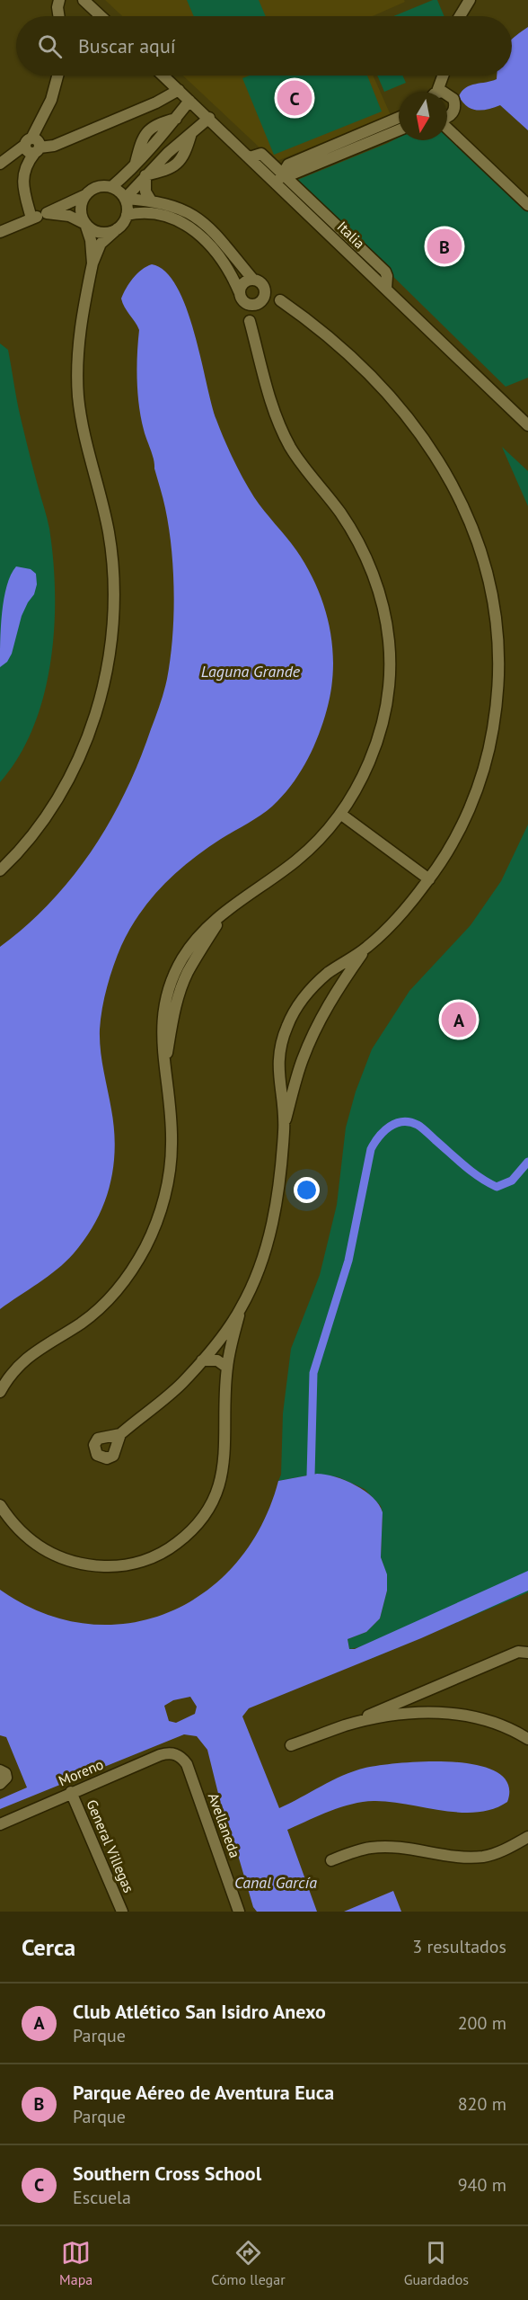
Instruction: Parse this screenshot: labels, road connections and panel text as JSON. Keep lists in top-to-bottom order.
{
  "streets": {
    "street": [
      "Italia",
      "Moreno",
      "Avellaneda",
      "General Villegas"
    ]
  },
  "crossings": [
    ["Moreno", "Avellaneda"],
    ["Moreno", "General Villegas"]
  ],
  "water": ["Laguna Grande", "Canal García"],
  "north": "bottom",
  "page": {
    "search": "Buscar aquí",
    "pins": ["C", "B", "A"],
    "heading": ["Cerca", "3 resultados"],
    "list": [
      {
        "mark": "A",
        "name": "Club Atlético San Isidro Anexo",
        "note": "Parque",
        "value": "200 m"
      },
      {
        "mark": "B",
        "name": "Parque Aéreo de Aventura Euca",
        "note": "Parque",
        "value": "820 m"
      },
      {
        "mark": "C",
        "name": "Southern Cross School",
        "note": "Escuela",
        "value": "940 m"
      }
    ],
    "nav": ["Mapa", "Cómo llegar", "Guardados"]
  }
}
